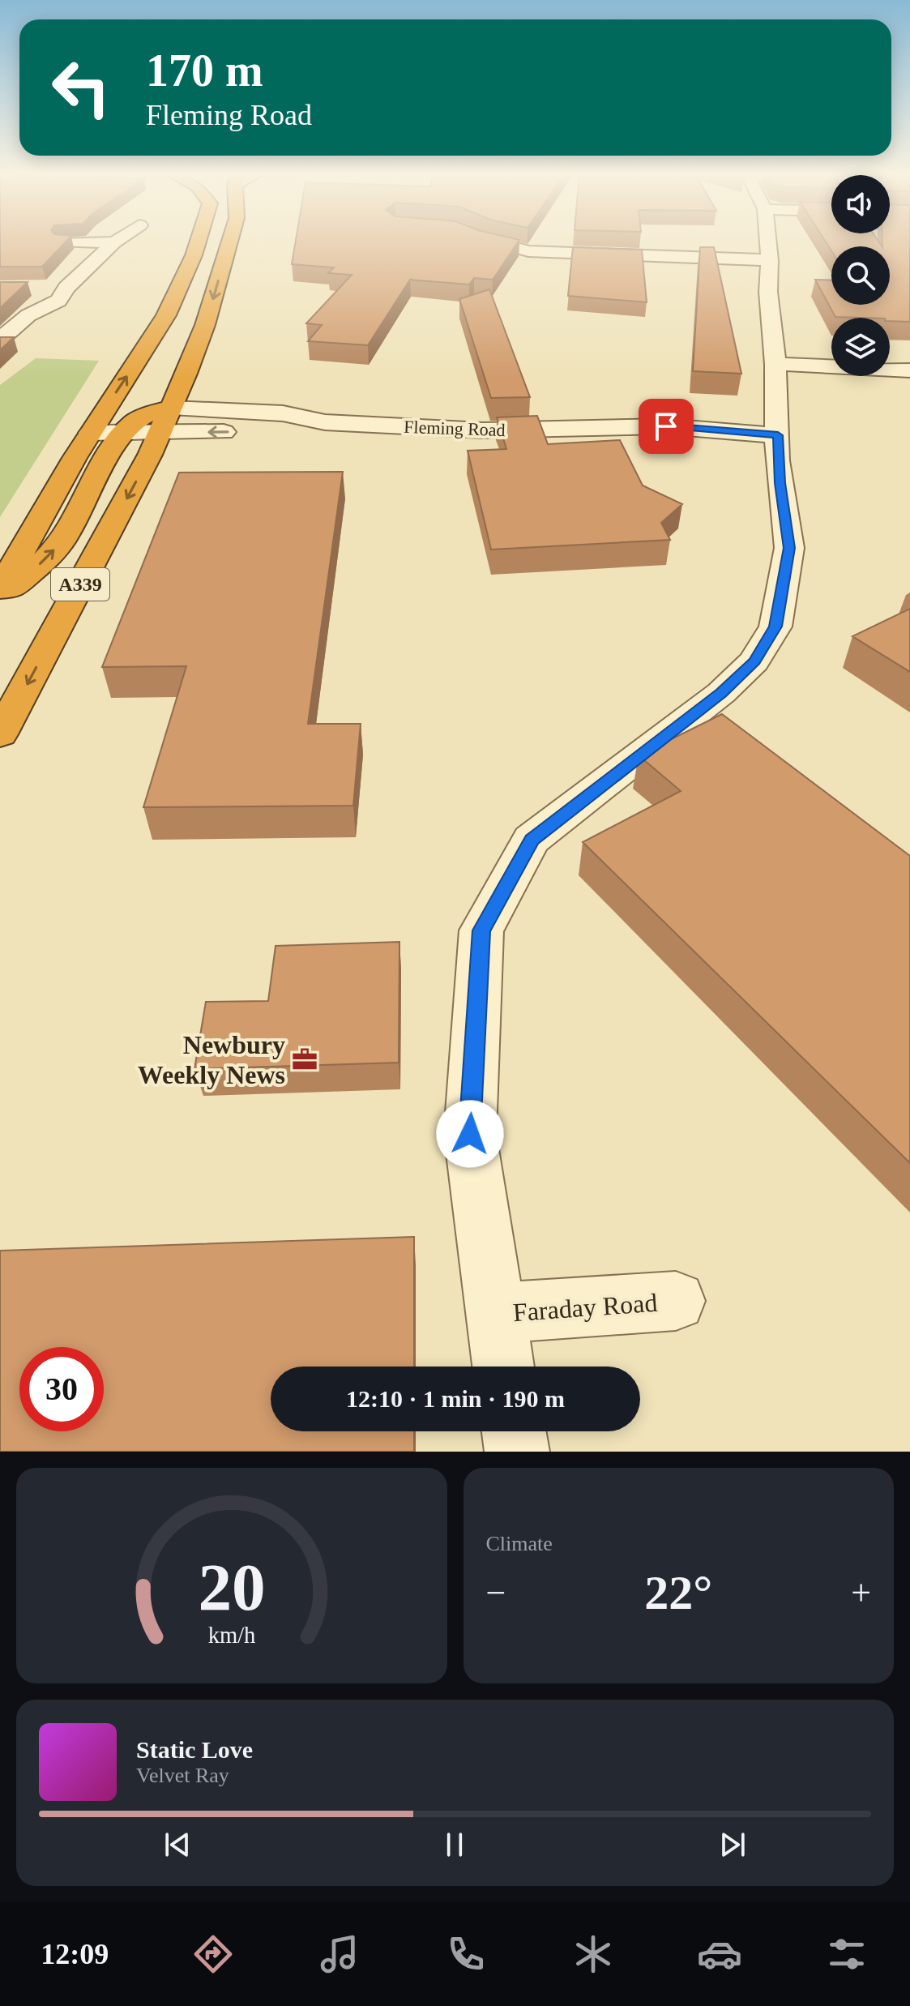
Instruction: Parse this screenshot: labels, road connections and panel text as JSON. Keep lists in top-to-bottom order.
{
  "streets": {
    "highway": ["A339"],
    "street": ["Fleming Road", "Faraday Road"]
  },
  "crossings": [
    ["Fleming Road", "A339"],
    ["Fleming Road", "Faraday Road"]
  ],
  "places": {
    "office": ["Newbury Weekly News"]
  },
  "page": {
    "turn": ["170 m", "Fleming Road"],
    "limit": "30",
    "trip": "12:10 · 1 min · 190 m",
    "tile": "Climate",
    "heat": ["−", "22°", "+"],
    "song": ["Static Love", "Velvet Ray"],
    "tabs": "12:09",
    "gauge": ["20", "km/h"]
  }
}
